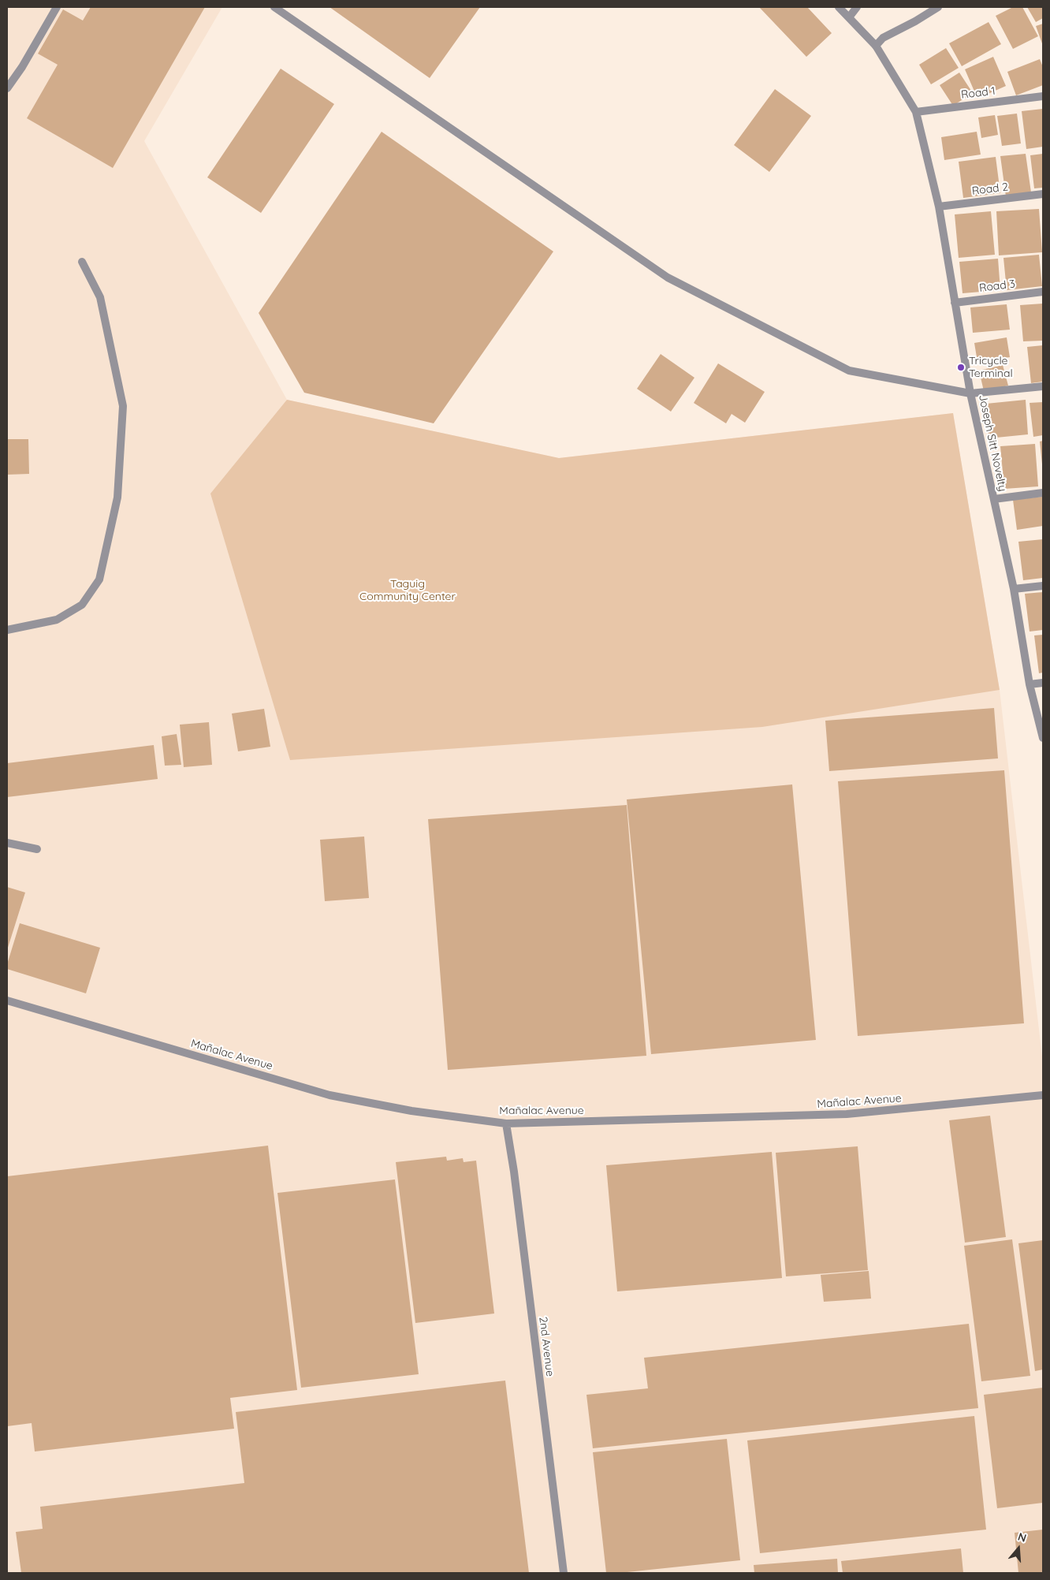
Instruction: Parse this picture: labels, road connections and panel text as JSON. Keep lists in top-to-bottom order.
{
  "streets": {
    "street": [
      "Road 1",
      "Road 2",
      "Road 3",
      "Joseph Sitt Novelty",
      "Mañalac Avenue",
      "2nd Avenue"
    ]
  },
  "crossings": [
    ["Road 1", "Joseph Sitt Novelty"],
    ["Road 2", "Joseph Sitt Novelty"],
    ["Road 3", "Joseph Sitt Novelty"],
    ["Mañalac Avenue", "2nd Avenue"]
  ],
  "parks": ["Taguig Community Center"],
  "places": ["Tricycle Terminal"],
  "north": "top"
}
